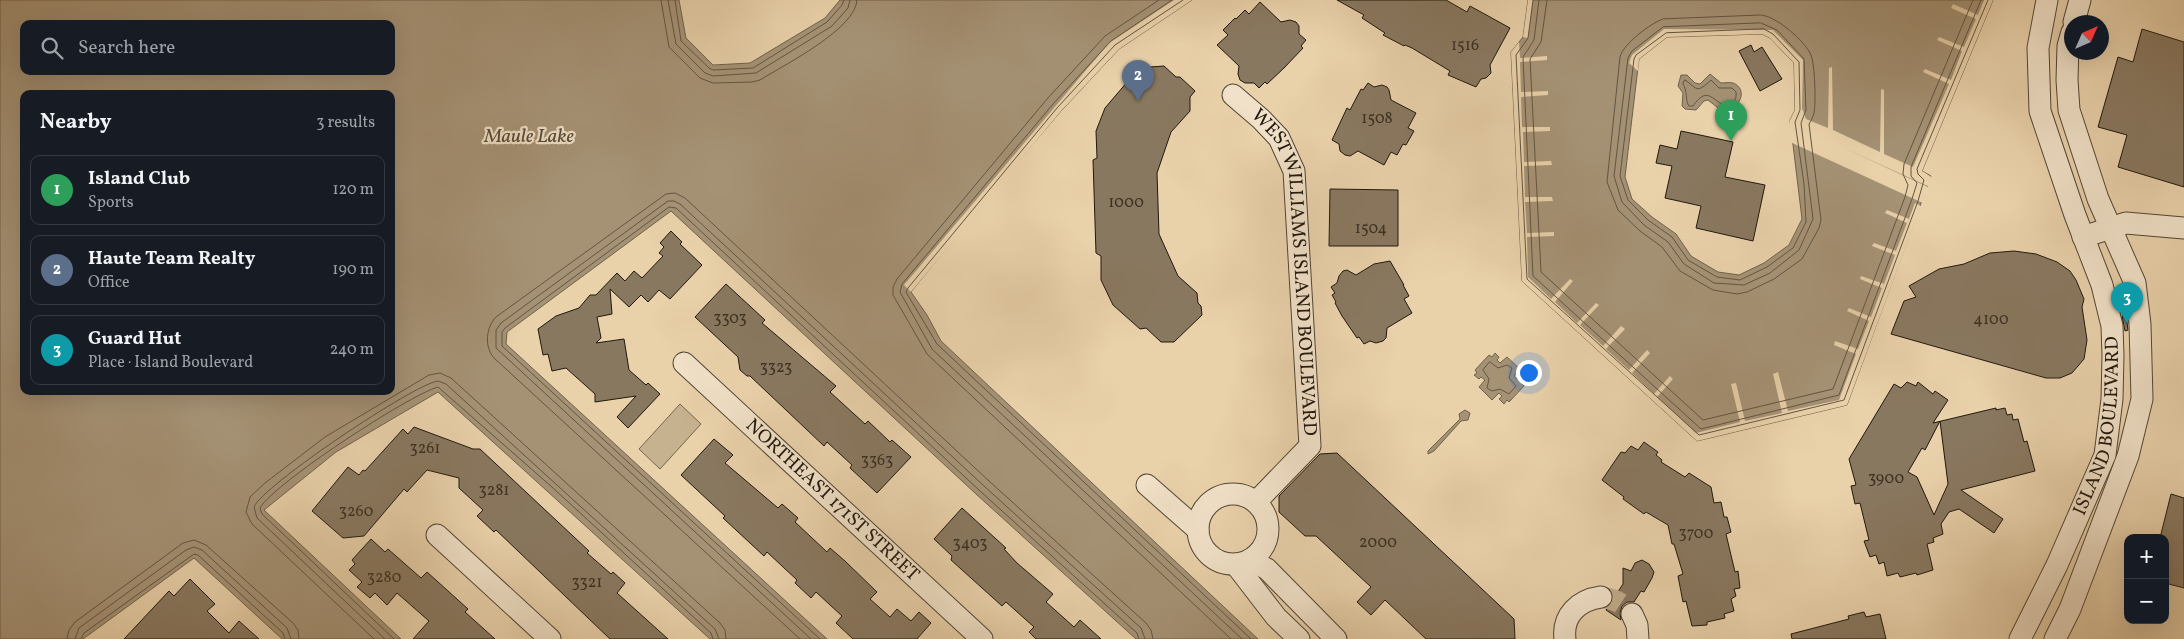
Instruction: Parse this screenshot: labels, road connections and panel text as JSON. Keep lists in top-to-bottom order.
{
  "streets": {
    "street": ["WEST WILLIAMS ISLAND BOULEVARD", "ISLAND BOULEVARD", "NORTHEAST 171ST STREET"]
  },
  "water": ["Maule Lake"],
  "house_numbers": [
    "1516",
    "1508",
    "1000",
    "1504",
    "3303",
    "4100",
    "3323",
    "3261",
    "3363",
    "3900",
    "3281",
    "3260",
    "3700",
    "2000",
    "3403",
    "3280",
    "3321"
  ],
  "north": "top right",
  "page": {
    "search": "Search here",
    "pins": ["2", "1", "3"],
    "heading": ["Nearby", "3 results"],
    "list": [
      {
        "mark": "1",
        "name": "Island Club",
        "note": "Sports",
        "value": "120 m"
      },
      {
        "mark": "2",
        "name": "Haute Team Realty",
        "note": "Office",
        "value": "190 m"
      },
      {
        "mark": "3",
        "name": "Guard Hut",
        "note": "Place · Island Boulevard",
        "value": "240 m"
      }
    ],
    "map_buttons": ["+", "−"]
  }
}
